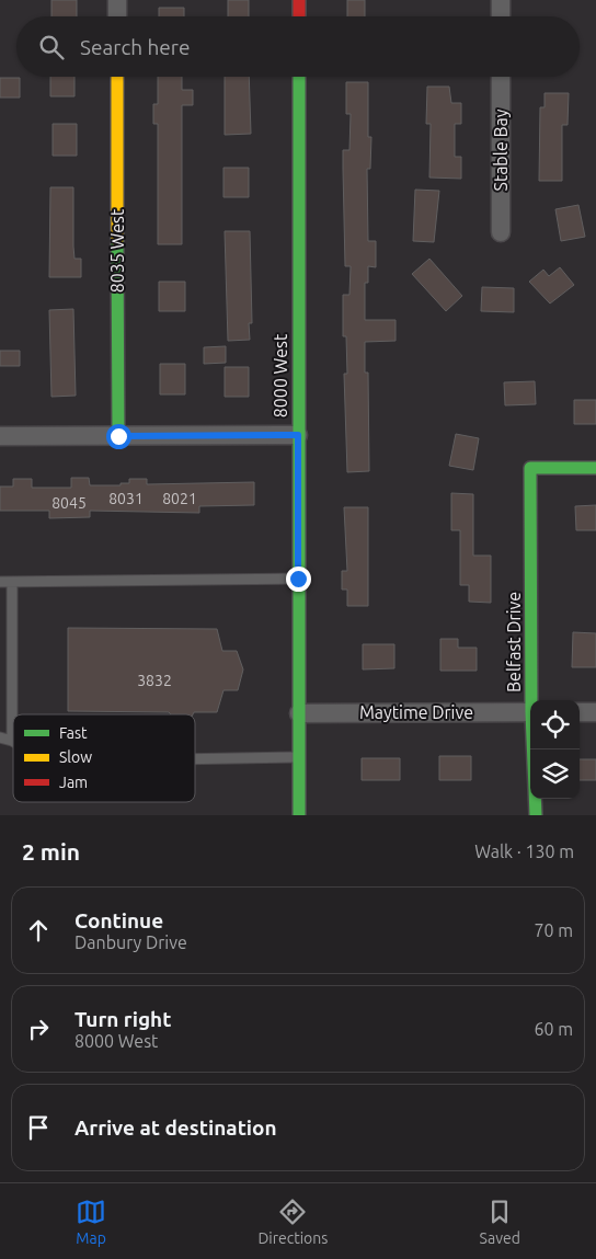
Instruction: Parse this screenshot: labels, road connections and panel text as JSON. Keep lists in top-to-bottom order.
{
  "streets": {
    "street": [
      "Stable Bay",
      "8035 West",
      "8000 West",
      "Belfast Drive",
      "Maytime Drive"
    ]
  },
  "crossings": [
    ["8000 West", "Maytime Drive"]
  ],
  "house_numbers": [
    "8031",
    "8021",
    "8045",
    "3832"
  ],
  "legend": ["Fast", "Slow", "Jam"],
  "page": {
    "search": "Search here",
    "heading": ["2 min", "Walk · 130 m"],
    "list": [
      ["Continue", "Danbury Drive", "70 m"],
      ["Turn right", "8000 West", "60 m"],
      "Arrive at destination"
    ],
    "nav": ["Map", "Directions", "Saved"]
  }
}
